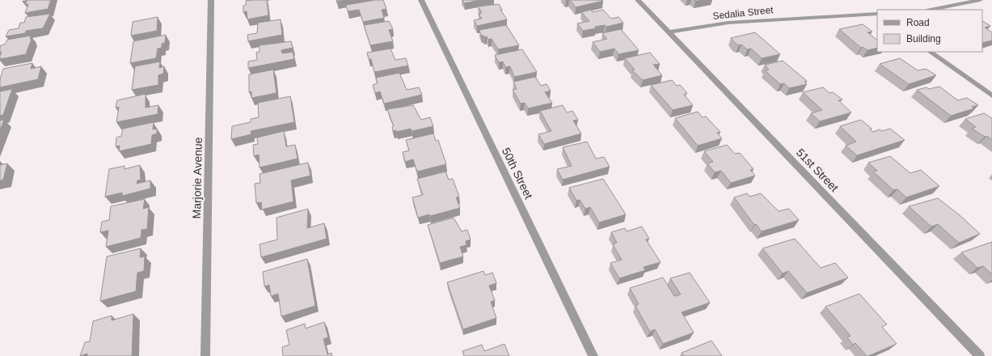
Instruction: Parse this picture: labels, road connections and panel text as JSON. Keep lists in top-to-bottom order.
{
  "streets": {
    "street": [
      "Sedalia Street",
      "51st Street",
      "50th Street",
      "Marjorie Avenue"
    ]
  },
  "crossings": [
    ["Sedalia Street", "51st Street"]
  ],
  "legend": ["Road", "Building"]
}
